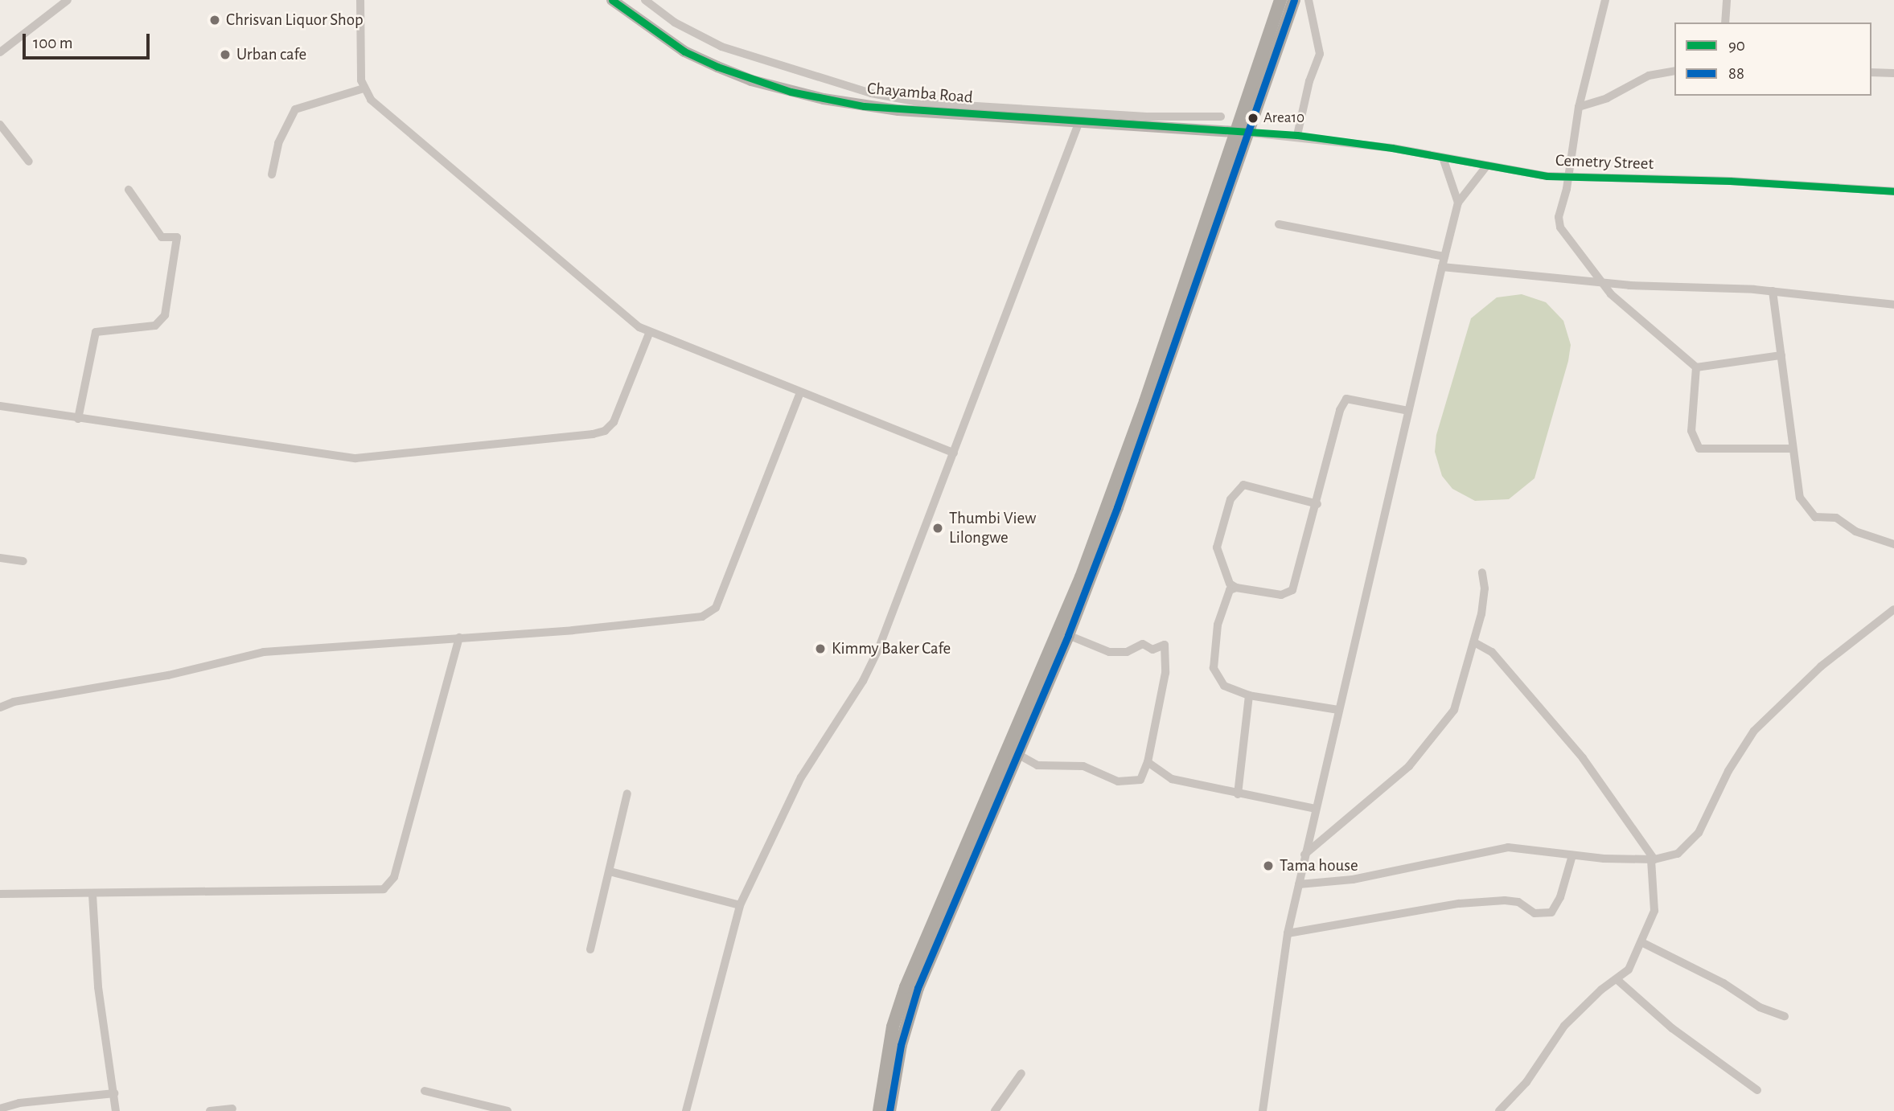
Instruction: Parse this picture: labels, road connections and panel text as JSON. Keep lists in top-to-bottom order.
{
  "streets": {
    "main road": ["Chayamba Road"],
    "street": ["Cemetry Street"]
  },
  "crossings": [
    ["Chayamba Road", "Cemetry Street"]
  ],
  "places": [
    "Chrisvan Liquor Shop",
    "Urban cafe",
    "Area10",
    "Thumbi View Lilongwe",
    "Kimmy Baker Cafe",
    "Tama house"
  ],
  "lines": ["transit line 90", "transit line 88"],
  "legend": ["90", "88"],
  "scale_bar": "100 m"
}
